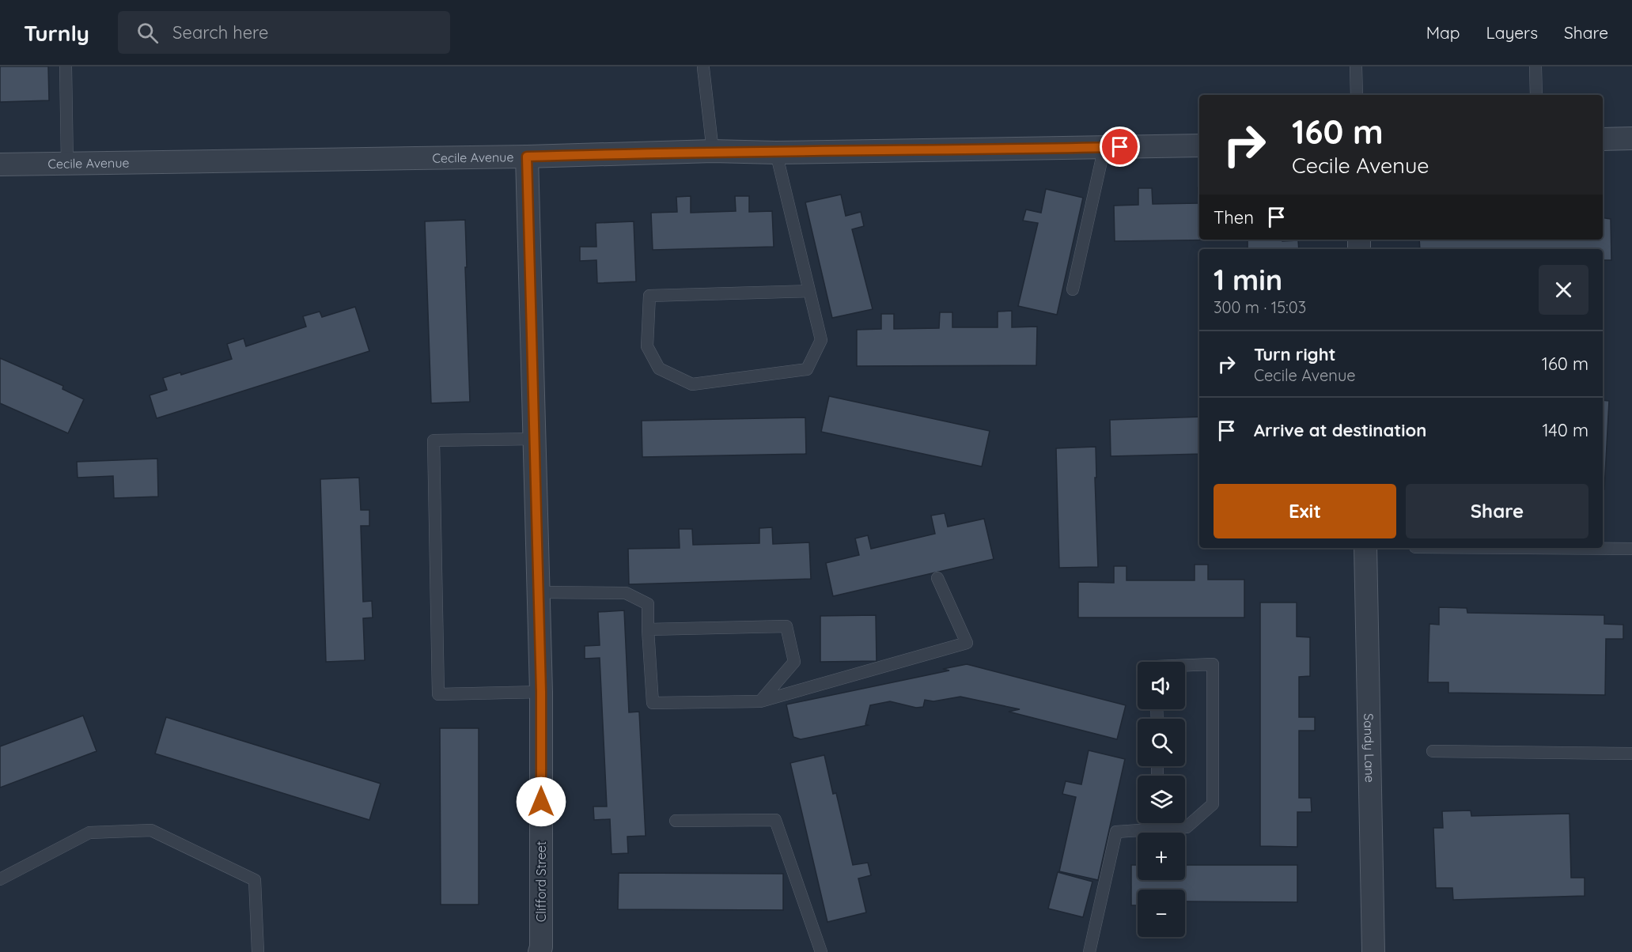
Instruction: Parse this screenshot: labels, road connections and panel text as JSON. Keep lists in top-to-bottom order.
{
  "streets": {
    "street": ["Cecile Avenue", "Sandy Lane", "Clifford Street"]
  },
  "crossings": [
    ["Cecile Avenue", "Clifford Street"]
  ],
  "page": {
    "header": "Turnly",
    "search": "Search here",
    "nav": ["Map", "Layers", "Share"],
    "turn": ["160 m", "Cecile Avenue"],
    "then": "Then",
    "heading": ["1 min", "300 m · 15:03"],
    "list": [
      {
        "name": "Turn right",
        "note": "Cecile Avenue",
        "value": "160 m"
      },
      {
        "name": "Arrive at destination",
        "value": "140 m"
      }
    ],
    "buttons": ["Exit", "Share"],
    "map_buttons": ["+", "−"]
  }
}
